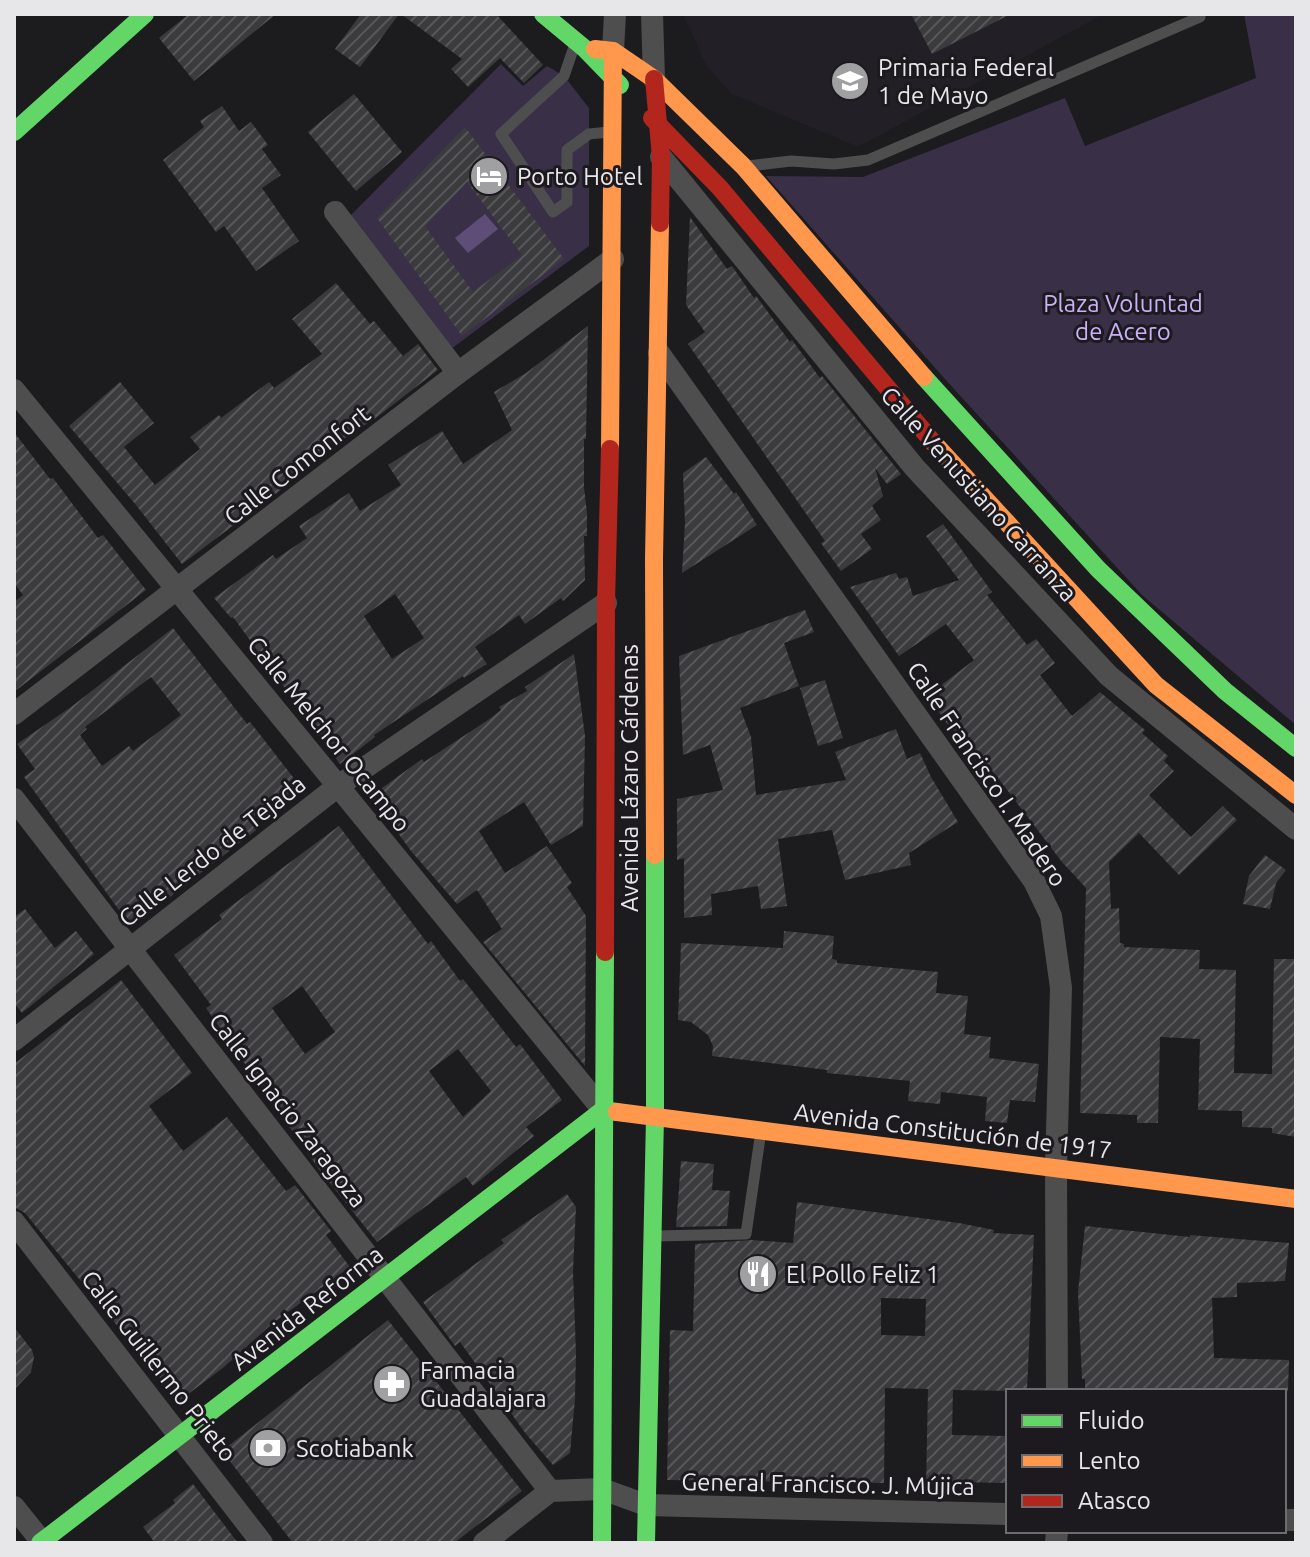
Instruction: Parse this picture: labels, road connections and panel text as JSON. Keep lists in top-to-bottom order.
{
  "streets": {
    "main road": ["Avenida Lázaro Cárdenas", "Avenida Constitución de 1917", "Avenida Reforma"],
    "street": [
      "Calle Comonfort",
      "Calle Venustiano Carranza",
      "Calle Melchor Ocampo",
      "Calle Francisco I. Madero",
      "Calle Lerdo de Tejada",
      "Calle Ignacio Zaragoza",
      "Calle Guillermo Prieto",
      "General Francisco. J. Mújica"
    ]
  },
  "crossings": [
    ["Calle Comonfort", "Calle Melchor Ocampo"],
    ["Calle Comonfort", "Avenida Lázaro Cárdenas"],
    ["Calle Venustiano Carranza", "Avenida Lázaro Cárdenas"],
    ["Calle Melchor Ocampo", "Avenida Lázaro Cárdenas"],
    ["Calle Melchor Ocampo", "Calle Lerdo de Tejada"],
    ["Calle Melchor Ocampo", "Avenida Constitución de 1917"],
    ["Calle Melchor Ocampo", "Avenida Reforma"],
    ["Calle Francisco I. Madero", "Avenida Lázaro Cárdenas"],
    ["Calle Francisco I. Madero", "Avenida Constitución de 1917"],
    ["Avenida Lázaro Cárdenas", "Calle Lerdo de Tejada"],
    ["Avenida Lázaro Cárdenas", "Avenida Constitución de 1917"],
    ["Avenida Lázaro Cárdenas", "Avenida Reforma"],
    ["Avenida Lázaro Cárdenas", "General Francisco. J. Mújica"],
    ["Calle Lerdo de Tejada", "Calle Ignacio Zaragoza"],
    ["Calle Ignacio Zaragoza", "Avenida Reforma"],
    ["Avenida Constitución de 1917", "Avenida Reforma"],
    ["Avenida Reforma", "Calle Guillermo Prieto"]
  ],
  "parks": ["Plaza Voluntad de Acero"],
  "places": {
    "school or university": ["Primaria Federal 1 de Mayo"],
    "hotel": ["Porto Hotel"],
    "restaurant": ["El Pollo Feliz 1"],
    "pharmacy": ["Farmacia Guadalajara"],
    "bank": ["Scotiabank"]
  },
  "legend": ["Fluido", "Lento", "Atasco"]
}
